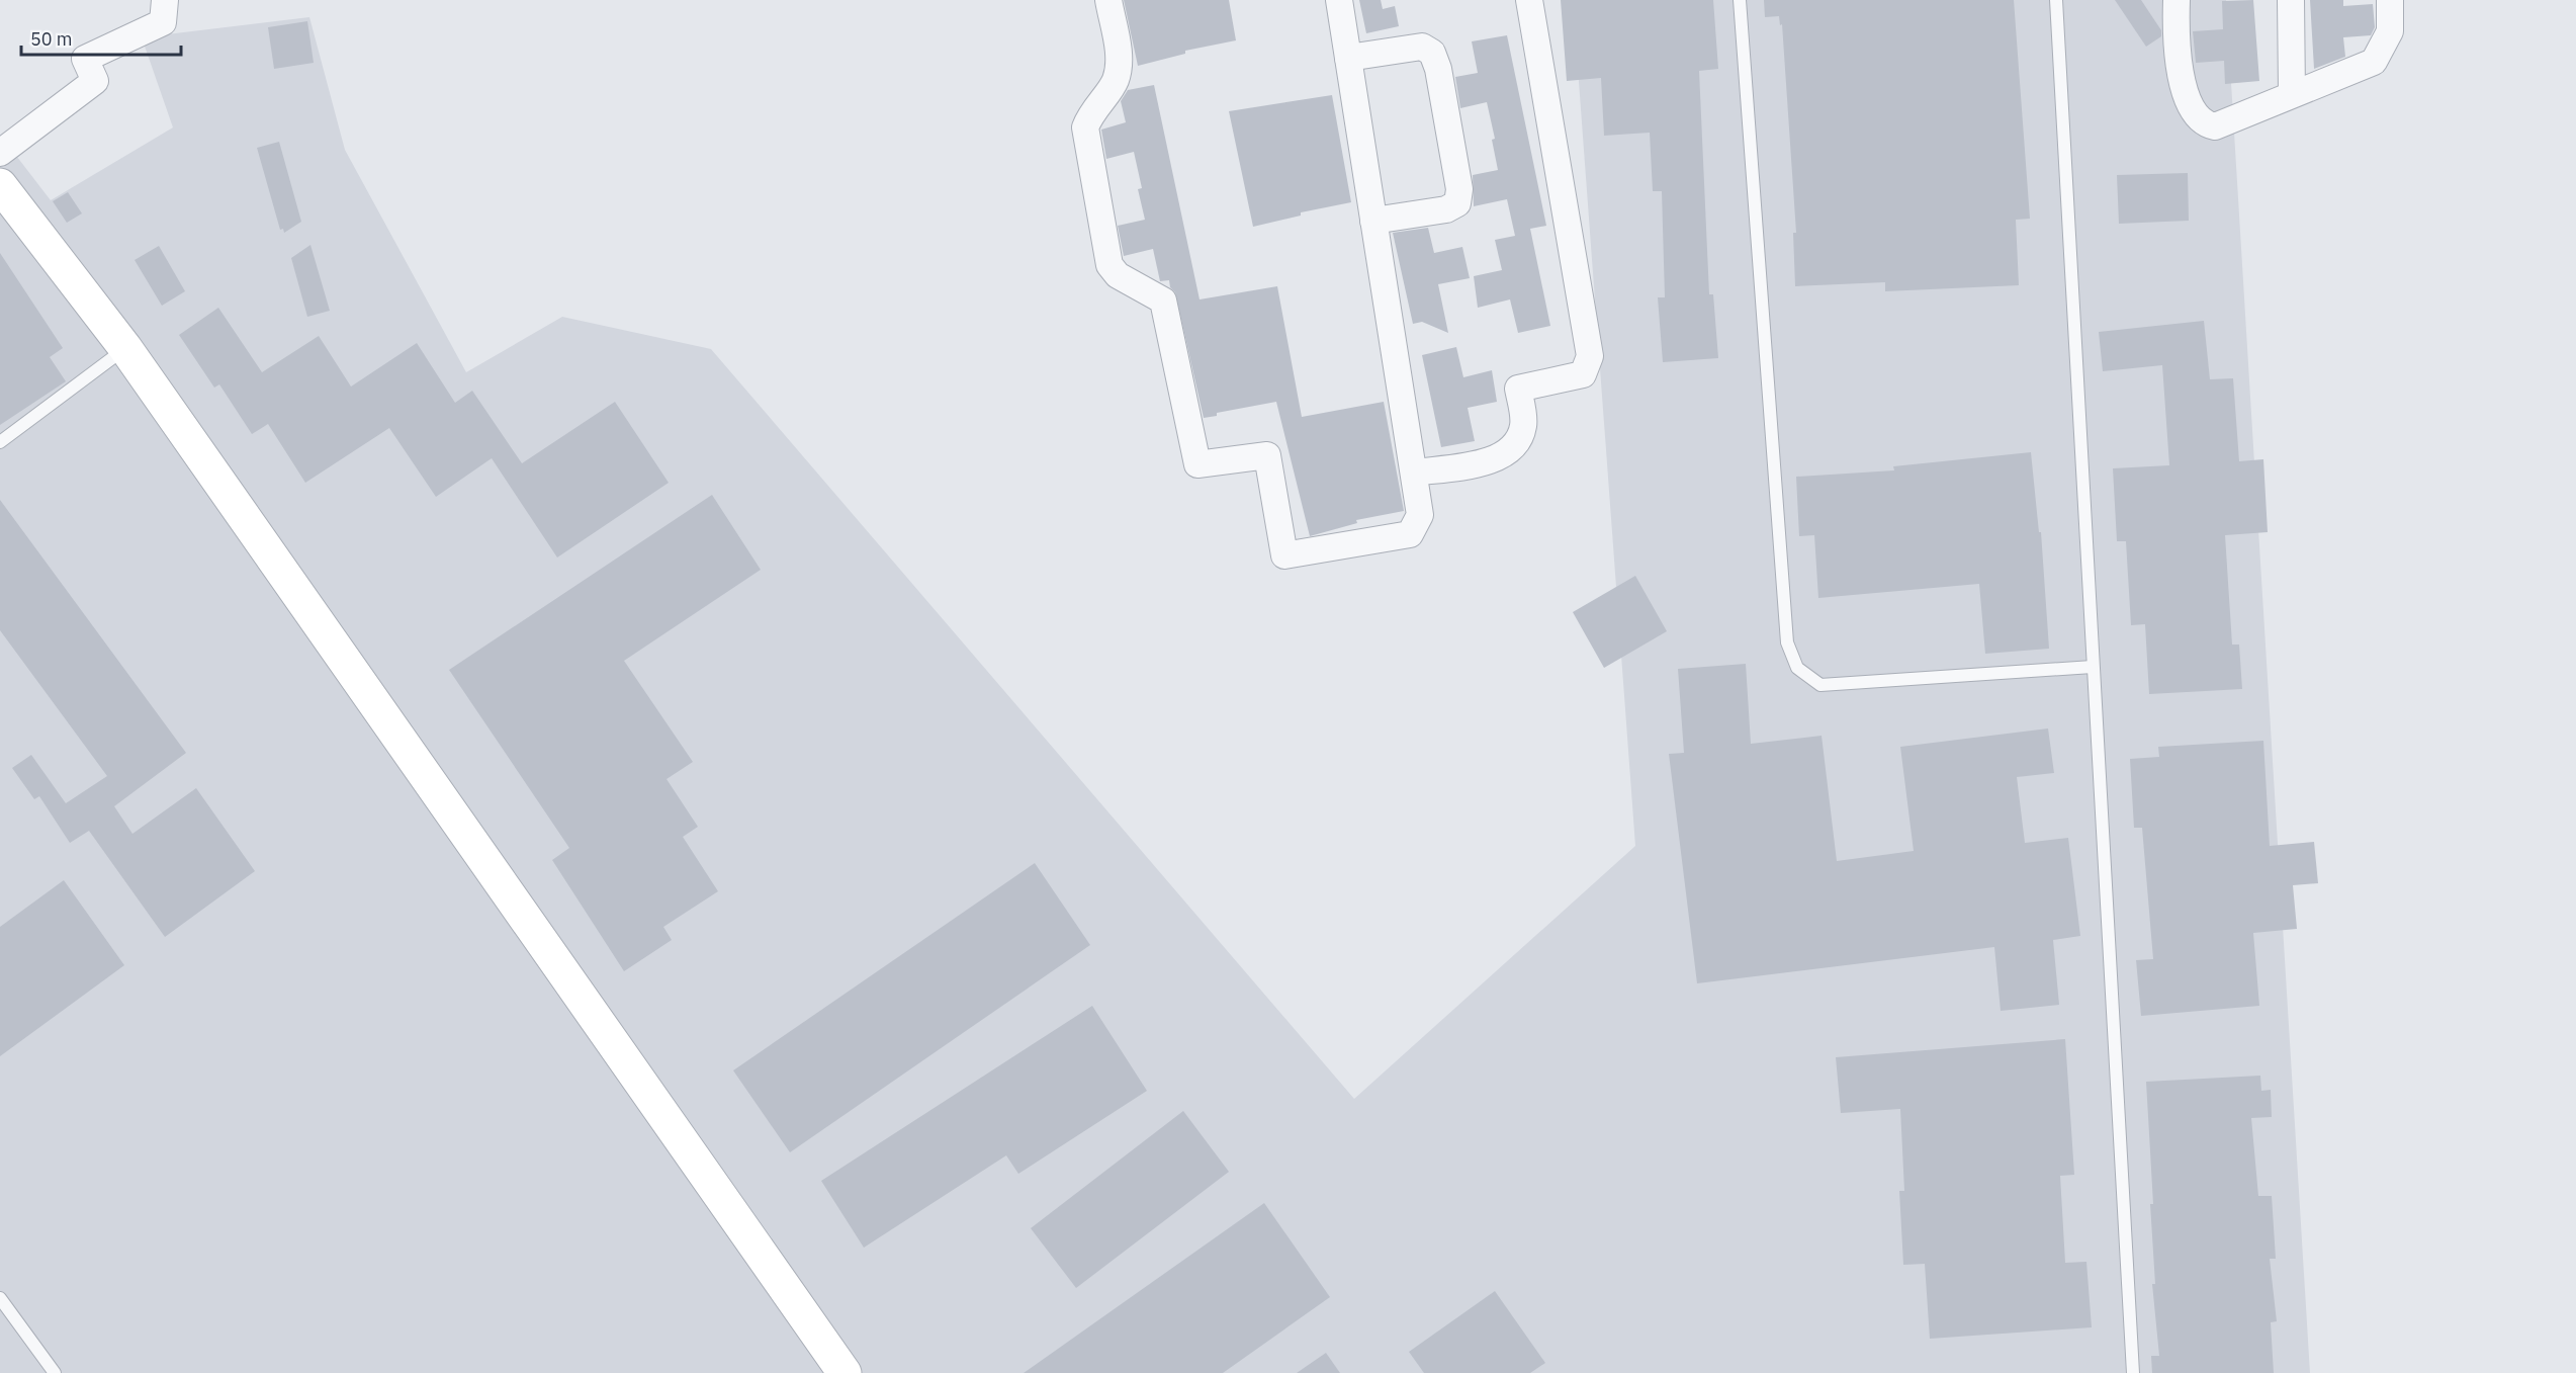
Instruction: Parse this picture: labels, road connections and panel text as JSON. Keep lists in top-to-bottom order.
{
  "scale_bar": "50 m"
}
